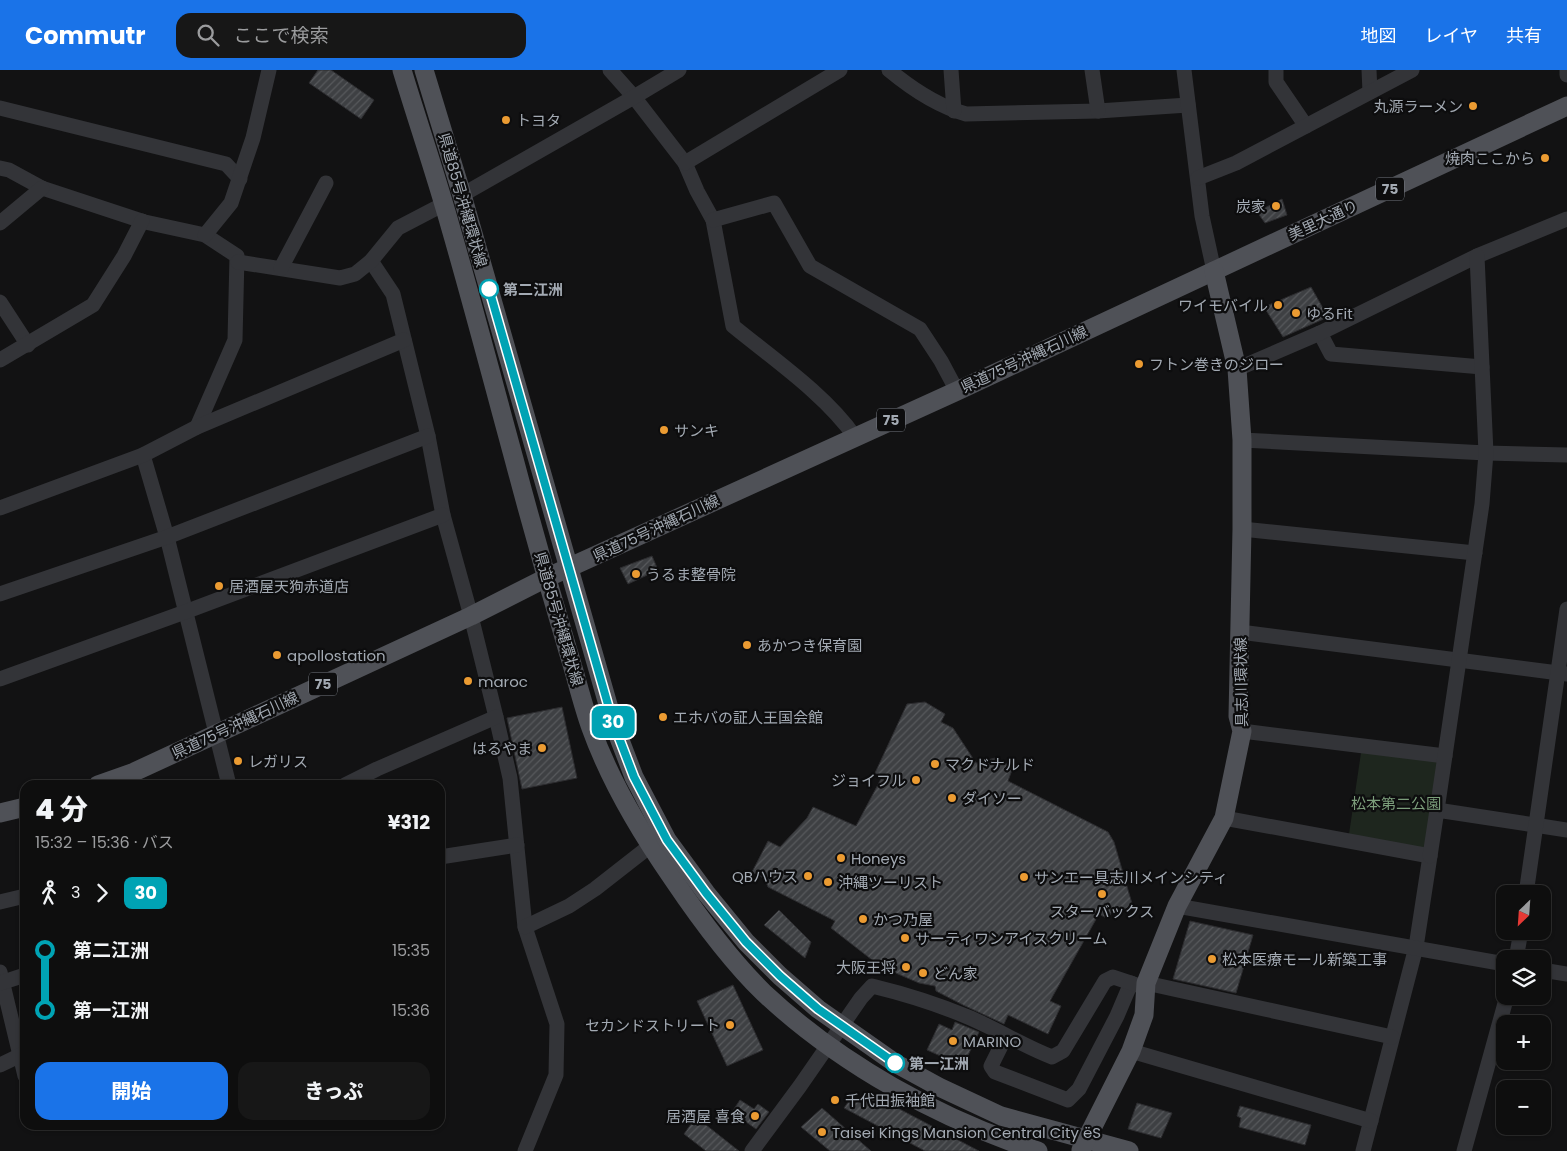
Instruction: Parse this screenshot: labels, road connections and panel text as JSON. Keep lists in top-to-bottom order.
{
  "streets": {
    "main road": [
      "75",
      "県道85号沖縄環状線",
      "美里大通り",
      "県道75号沖縄石川線",
      "具志川環状線"
    ]
  },
  "crossings": [
    ["県道85号沖縄環状線", "県道75号沖縄石川線"],
    ["県道85号沖縄環状線", "具志川環状線"],
    ["美里大通り", "県道75号沖縄石川線"],
    ["美里大通り", "具志川環状線"],
    ["県道75号沖縄石川線", "具志川環状線"]
  ],
  "parks": ["松本第二公園"],
  "places": [
    "丸源ラーメン",
    "トヨタ",
    "焼肉ここから",
    "炭家",
    "第二江洲",
    "ワイモバイル",
    "ゆるFit",
    "フトン巻きのジロー",
    "サンキ",
    "うるま整骨院",
    "居酒屋天狗赤道店",
    "あかつき保育園",
    "apollostation",
    "maroc",
    "エホバの証人王国会館",
    "はるやま",
    "レガリス",
    "マクドナルド",
    "ジョイフル",
    "ダイソー",
    "Honeys",
    "QBハウス",
    "サンエー具志川メインシティ",
    "沖縄ツーリスト",
    "スターバックス",
    "かつ乃屋",
    "サーティワンアイスクリーム",
    "松本医療モール新築工事",
    "大阪王将",
    "どん家",
    "セカンドストリート",
    "MARINO",
    "第一江洲",
    "千代田振袖館",
    "居酒屋 喜食",
    "Taisei Kings Mansion Central City ëS"
  ],
  "lines": ["bus line 30"],
  "north": "bottom left",
  "page": {
    "header": "Commutr",
    "search": "ここで検索",
    "nav": ["地図", "レイヤ", "共有"],
    "on_map": "30",
    "heading": ["4 分", "15:32 – 15:36 · バス", "¥312"],
    "legs": ["3", "30"],
    "map_buttons": ["+", "−"],
    "list": [
      {
        "name": "第二江洲",
        "value": "15:35"
      },
      {
        "name": "第一江洲",
        "value": "15:36"
      }
    ],
    "buttons": ["開始", "きっぷ"]
  }
}
